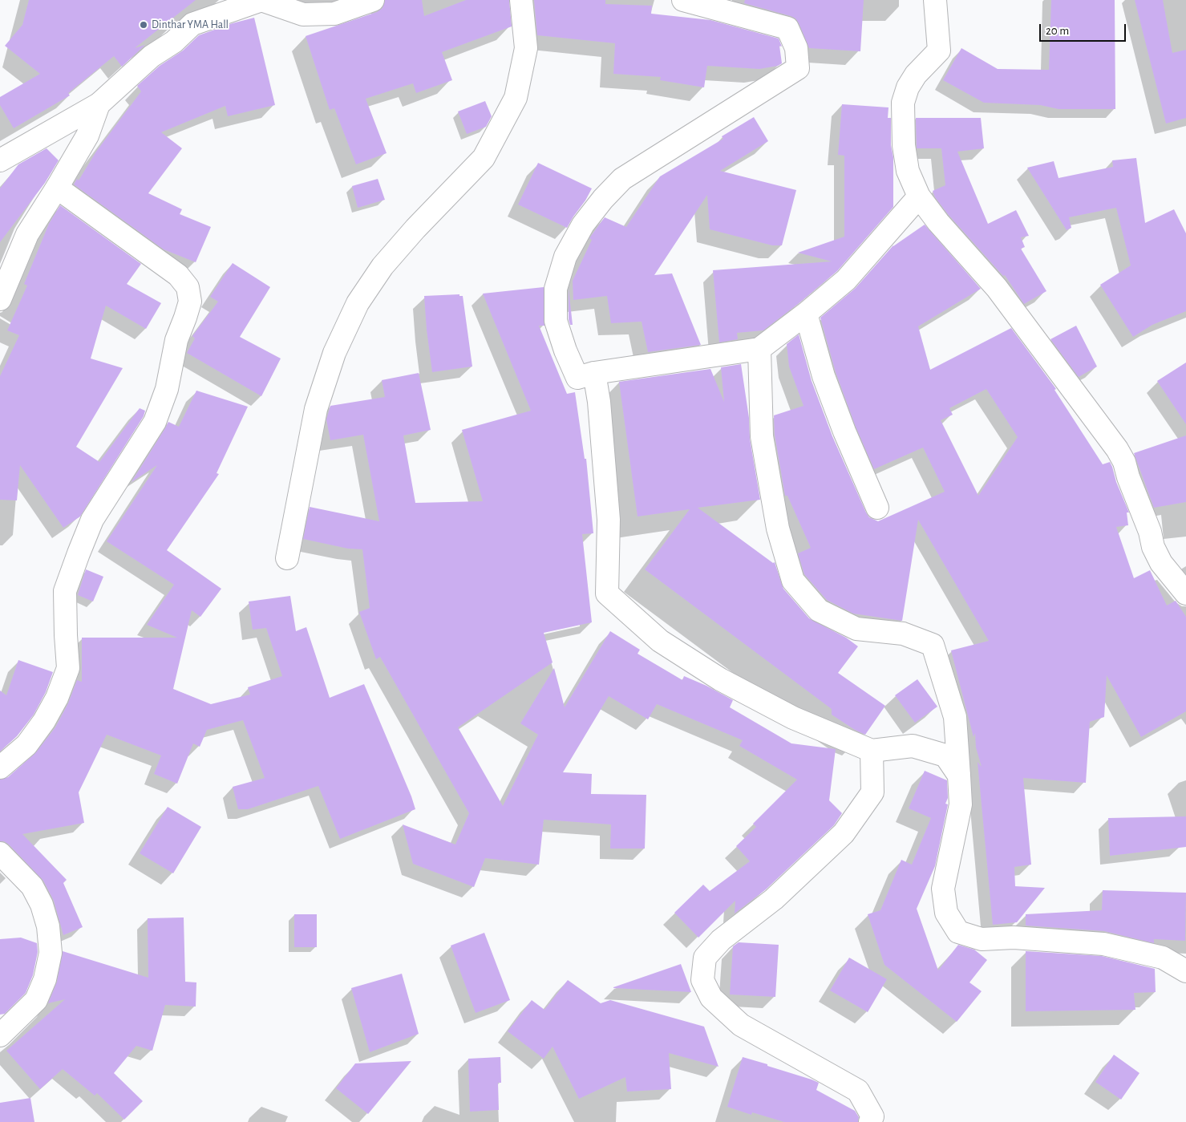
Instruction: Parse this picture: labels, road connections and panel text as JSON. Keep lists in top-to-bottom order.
{
  "places": ["Dinthar YMA Hall"],
  "scale_bar": "20 m"
}
